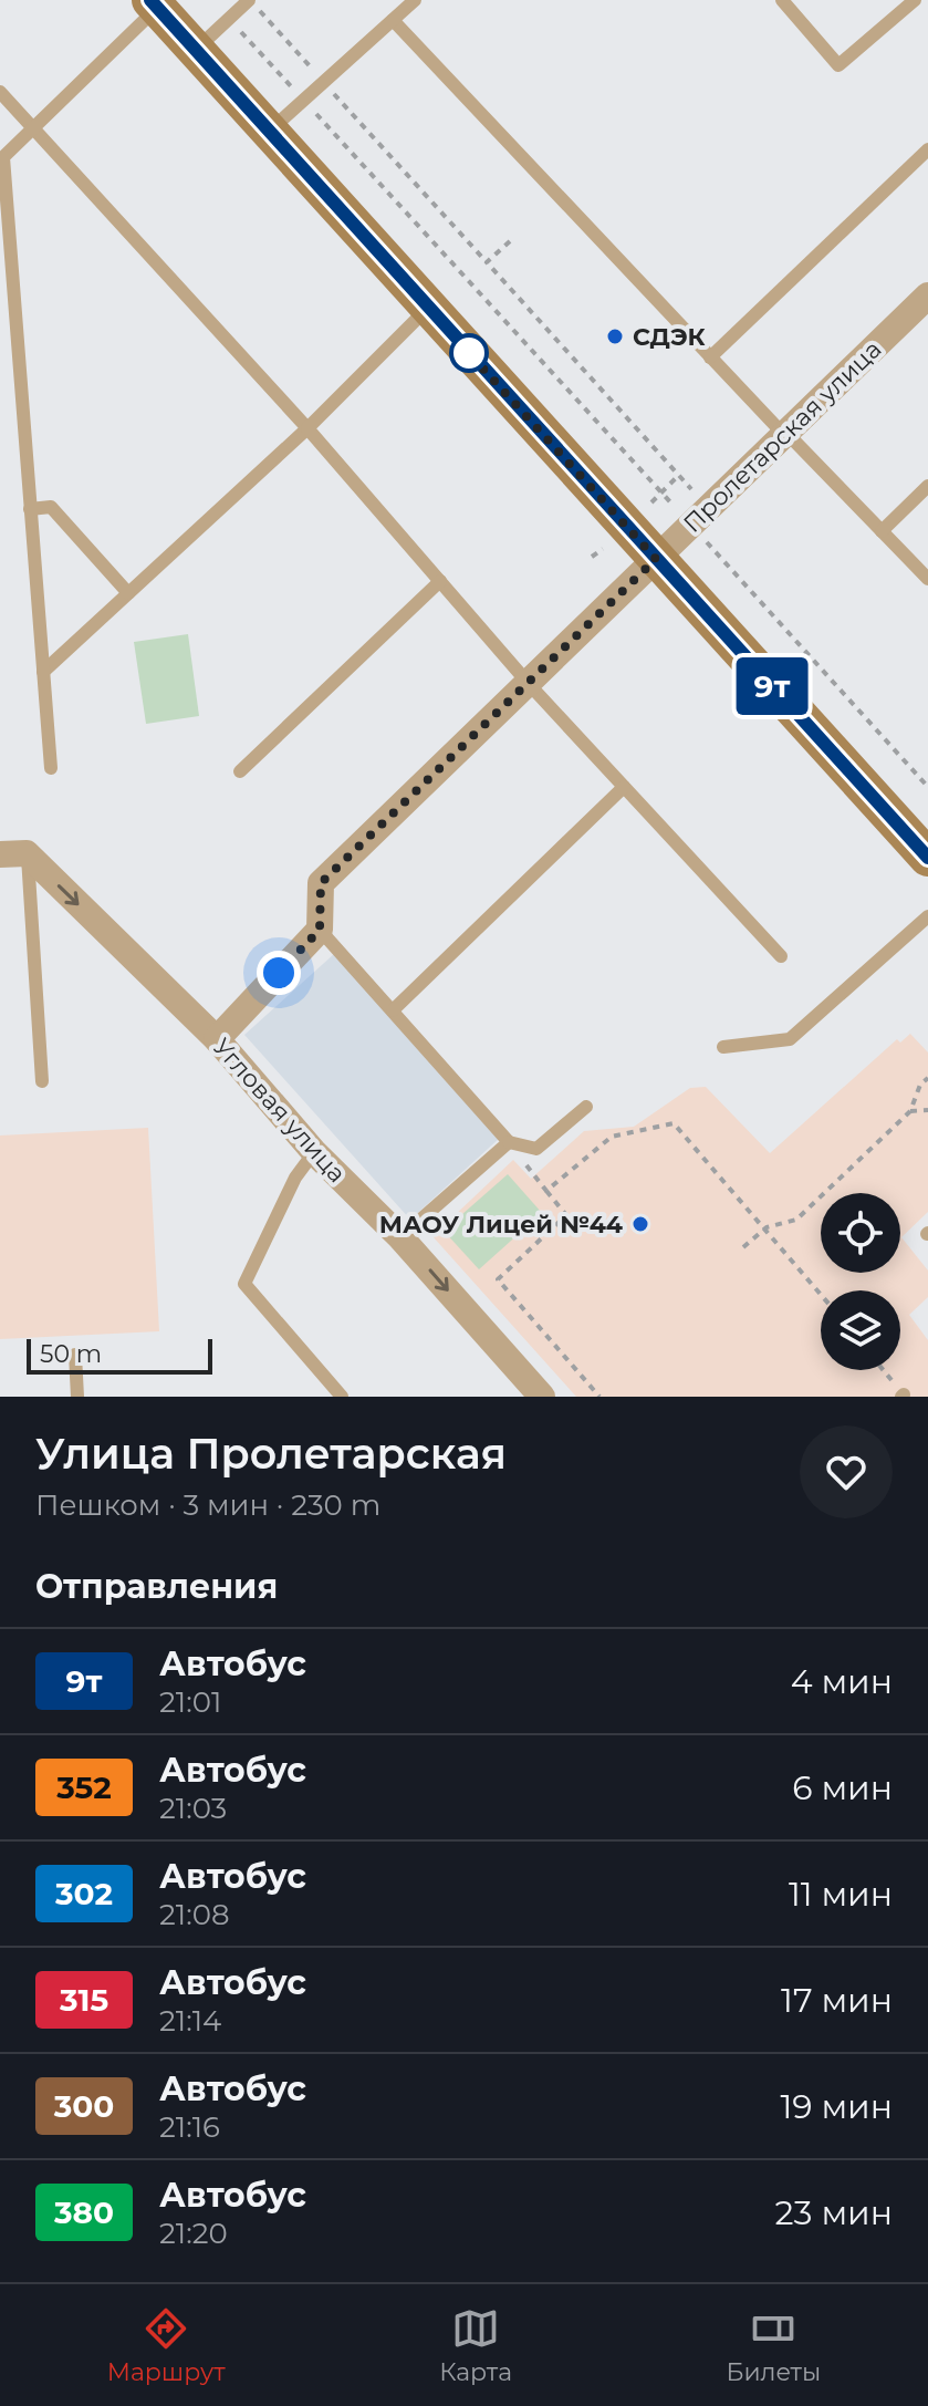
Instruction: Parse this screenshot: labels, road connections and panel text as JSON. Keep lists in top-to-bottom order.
{
  "streets": {
    "street": ["Пролетарская улица", "Угловая улица"]
  },
  "one_way": ["Угловая улица"],
  "places": ["СДЭК", "МАОУ Лицей №44"],
  "lines": ["bus line 9т"],
  "scale_bar": "50 m",
  "page": {
    "on_map": "9т",
    "scale": "50 m",
    "heading": [
      ["Улица Пролетарская", "Пешком · 3 мин · 230 m"],
      "Отправления"
    ],
    "list": [
      {
        "mark": "9т",
        "name": "Автобус",
        "note": "21:01",
        "value": "4 мин"
      },
      {
        "mark": "352",
        "name": "Автобус",
        "note": "21:03",
        "value": "6 мин"
      },
      {
        "mark": "302",
        "name": "Автобус",
        "note": "21:08",
        "value": "11 мин"
      },
      {
        "mark": "315",
        "name": "Автобус",
        "note": "21:14",
        "value": "17 мин"
      },
      {
        "mark": "300",
        "name": "Автобус",
        "note": "21:16",
        "value": "19 мин"
      },
      {
        "mark": "380",
        "name": "Автобус",
        "note": "21:20",
        "value": "23 мин"
      }
    ],
    "tabs": ["Маршрут", "Карта", "Билеты"]
  }
}
